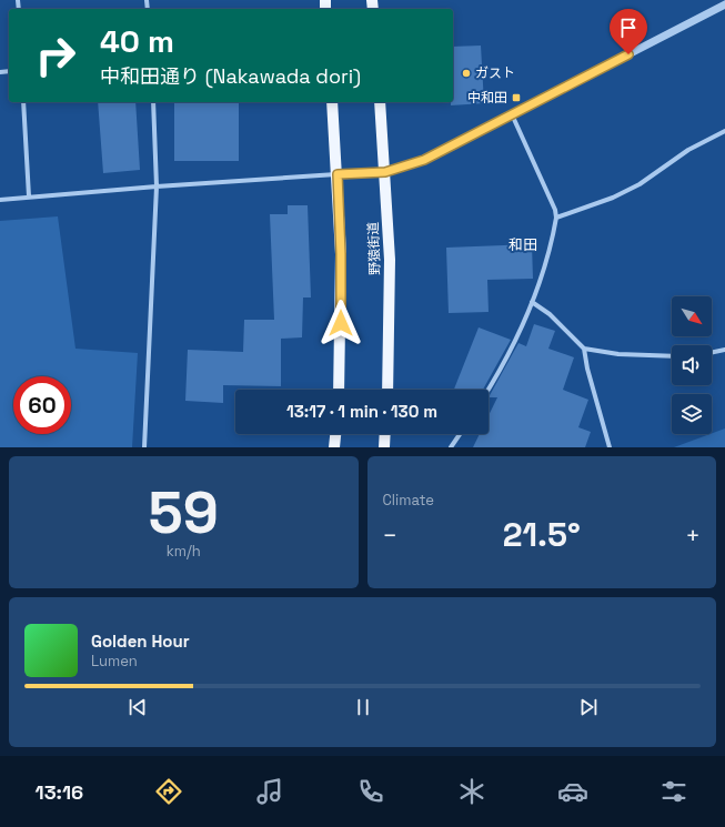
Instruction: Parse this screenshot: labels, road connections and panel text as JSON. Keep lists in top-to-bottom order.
{
  "streets": {
    "main road": ["野猿街道"]
  },
  "districts": ["和田"],
  "places": {
    "other": ["ガスト"],
    "transit": ["中和田"]
  },
  "north": "bottom right",
  "page": {
    "turn": ["40 m", "中和田通り (Nakawada dori)"],
    "limit": "60",
    "trip": "13:17 · 1 min · 130 m",
    "tile": [
      ["59", "km/h"],
      "Climate"
    ],
    "heat": ["−", "21.5°", "+"],
    "song": ["Golden Hour", "Lumen"],
    "tabs": "13:16"
  }
}
